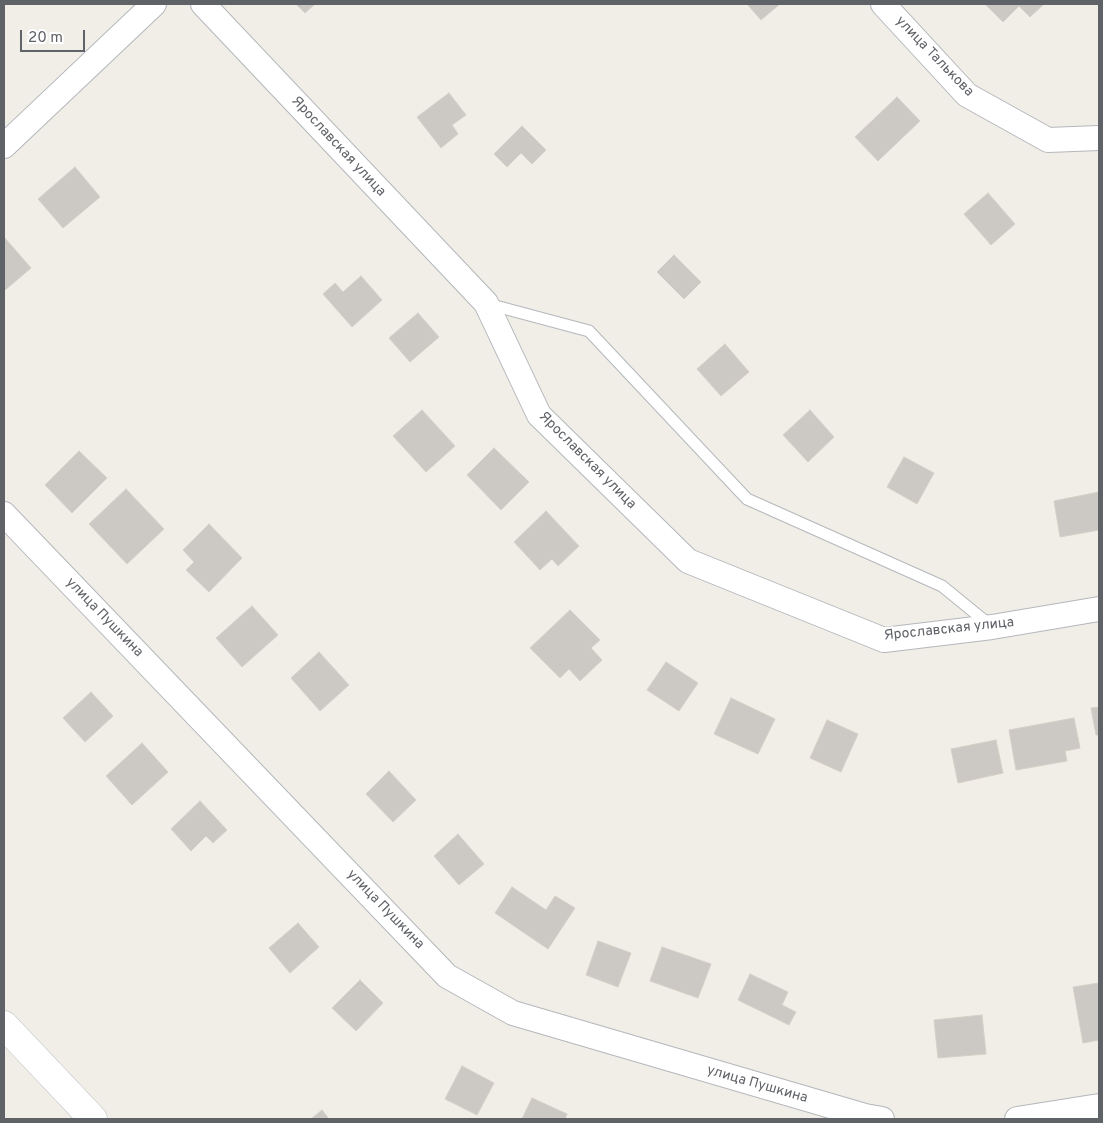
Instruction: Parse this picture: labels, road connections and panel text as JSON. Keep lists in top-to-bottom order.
{
  "streets": {
    "street": ["улица Талькова", "Ярославская улица", "улица Пушкина"]
  },
  "scale_bar": "20 m"
}
